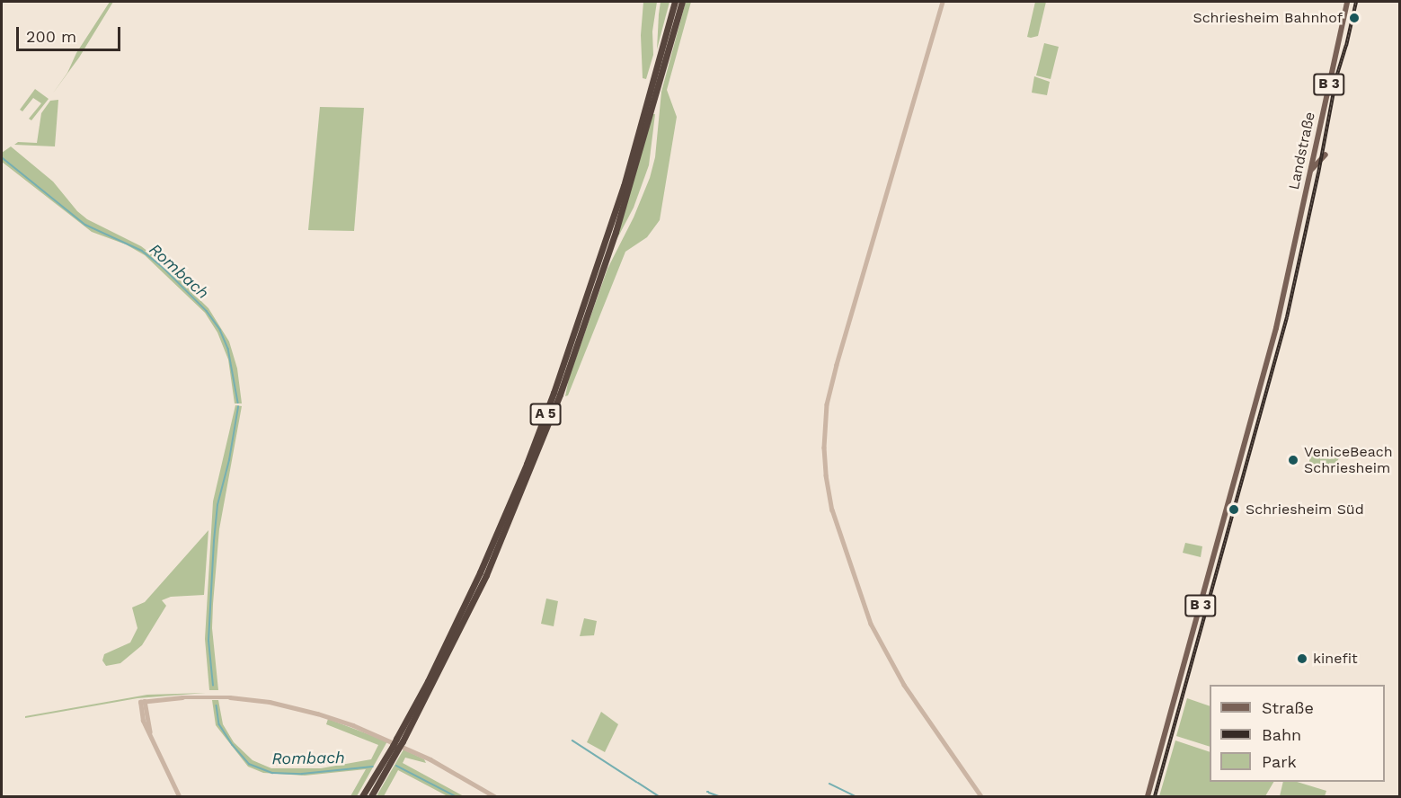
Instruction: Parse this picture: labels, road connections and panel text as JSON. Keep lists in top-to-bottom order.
{
  "streets": {
    "highway": ["A 5"],
    "main road": ["B 3", "Landstraße"]
  },
  "water": ["Rombach"],
  "places": [
    "Schriesheim Bahnhof",
    "VeniceBeach Schriesheim",
    "Schriesheim Süd",
    "kinefit"
  ],
  "legend": ["Straße", "Bahn", "Park"],
  "scale_bar": "200 m"
}
